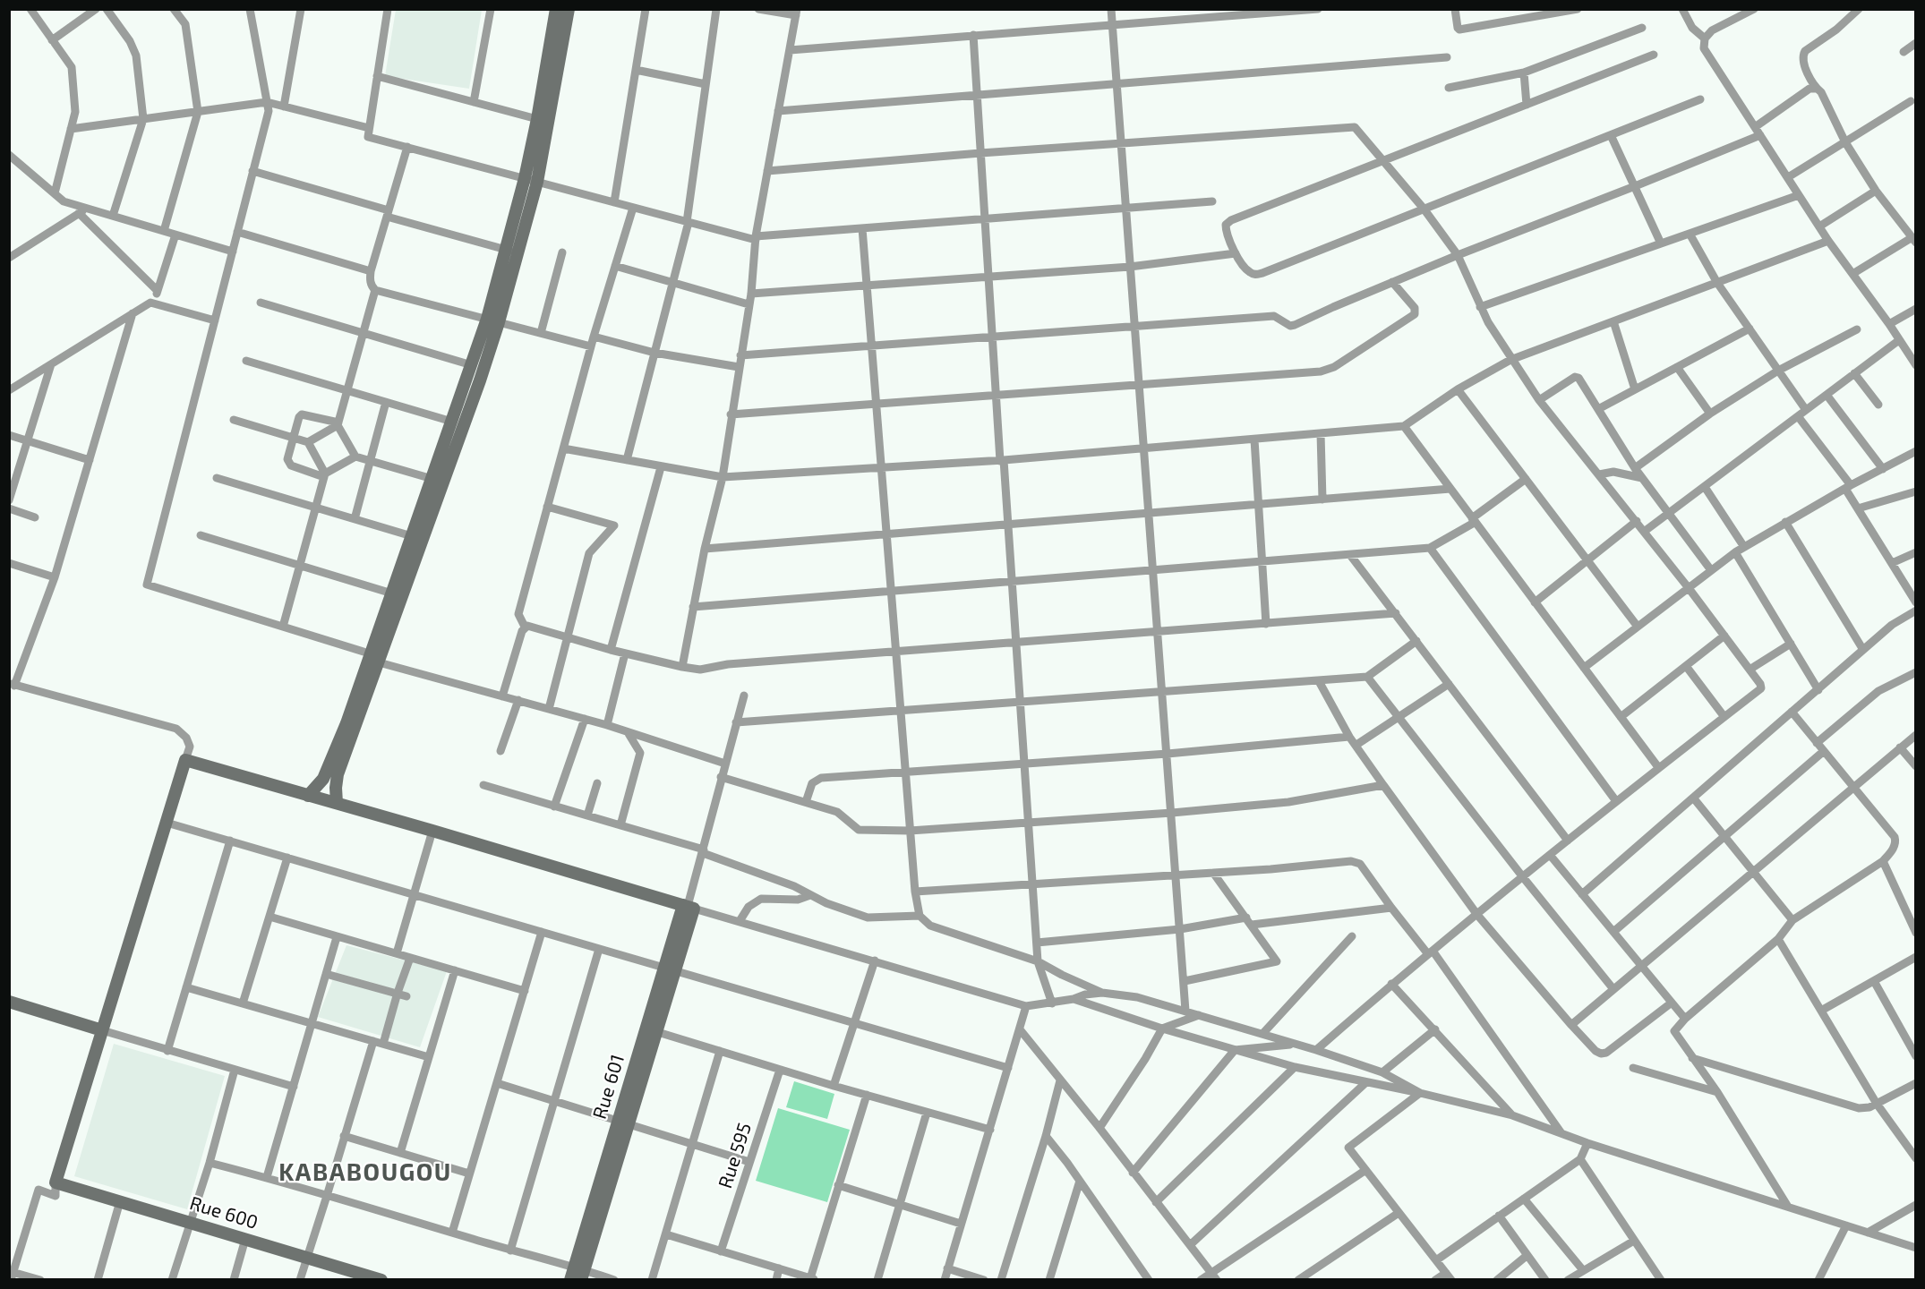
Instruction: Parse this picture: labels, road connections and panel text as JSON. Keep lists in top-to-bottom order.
{
  "streets": {
    "street": ["Rue 601", "Rue 595", "Rue 600"]
  },
  "districts": ["KABABOUGOU"]
}
